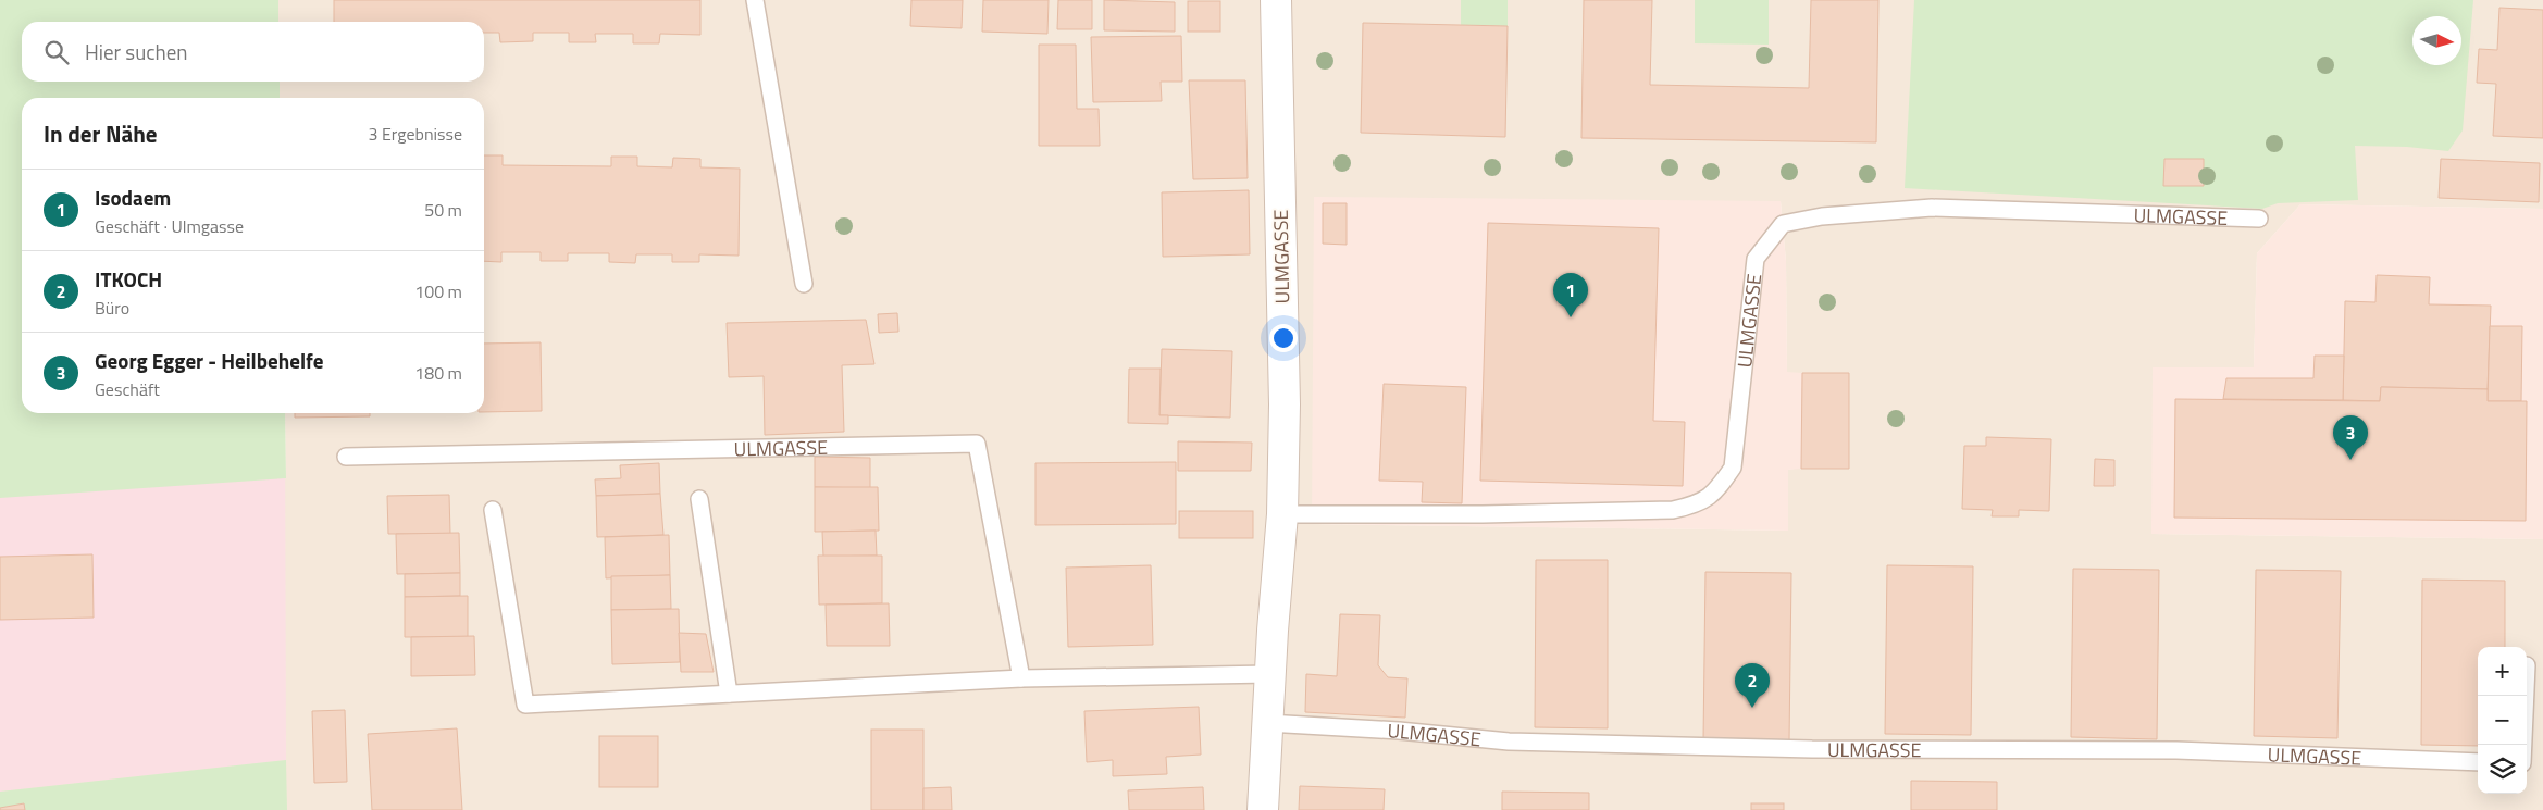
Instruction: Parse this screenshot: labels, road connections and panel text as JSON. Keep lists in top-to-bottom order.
{
  "streets": {
    "street": ["ULMGASSE"]
  },
  "north": "right",
  "page": {
    "search": "Hier suchen",
    "heading": ["In der Nähe", "3 Ergebnisse"],
    "list": [
      {
        "mark": "1",
        "name": "Isodaem",
        "note": "Geschäft · Ulmgasse",
        "value": "50 m"
      },
      {
        "mark": "2",
        "name": "ITKOCH",
        "note": "Büro",
        "value": "100 m"
      },
      {
        "mark": "3",
        "name": "Georg Egger - Heilbehelfe",
        "note": "Geschäft",
        "value": "180 m"
      }
    ],
    "pins": ["1", "3", "2"],
    "map_buttons": ["+", "−"]
  }
}
